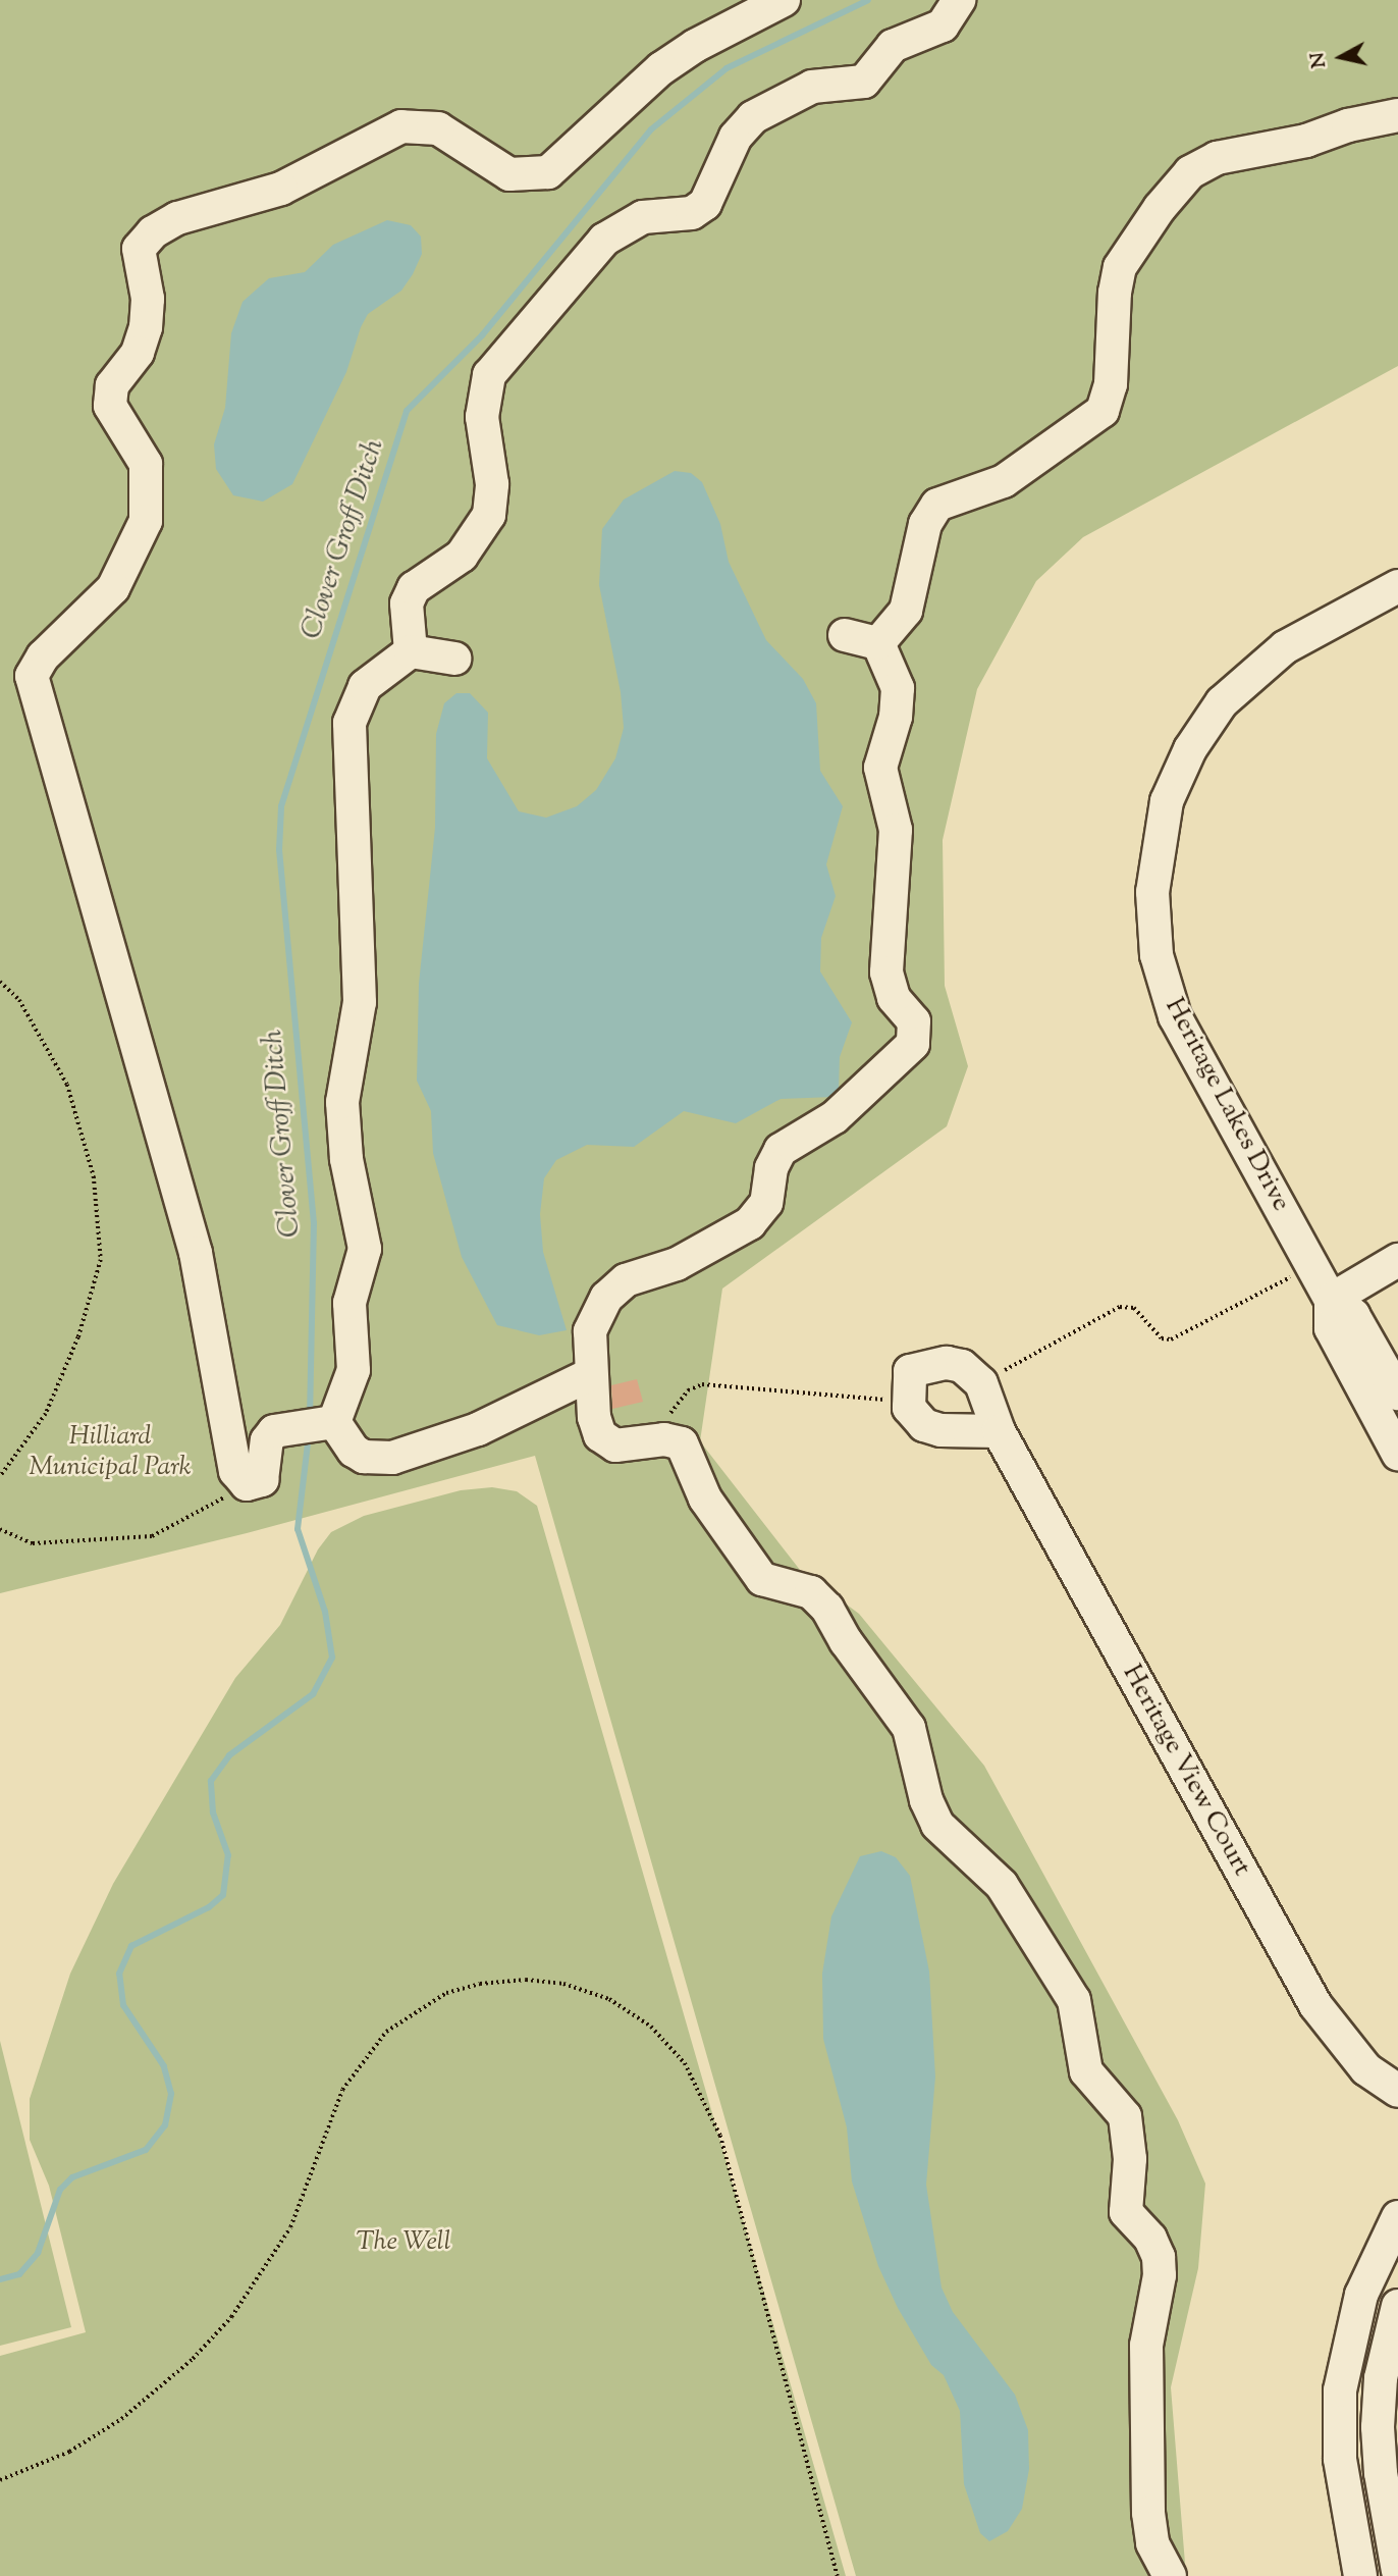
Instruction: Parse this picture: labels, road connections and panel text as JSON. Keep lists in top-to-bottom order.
{
  "streets": {
    "street": ["Heritage Lakes Drive", "Heritage View Court"]
  },
  "water": ["Clover Groff Ditch"],
  "parks": ["Hilliard Municipal Park", "The Well"],
  "north": "left"
}
